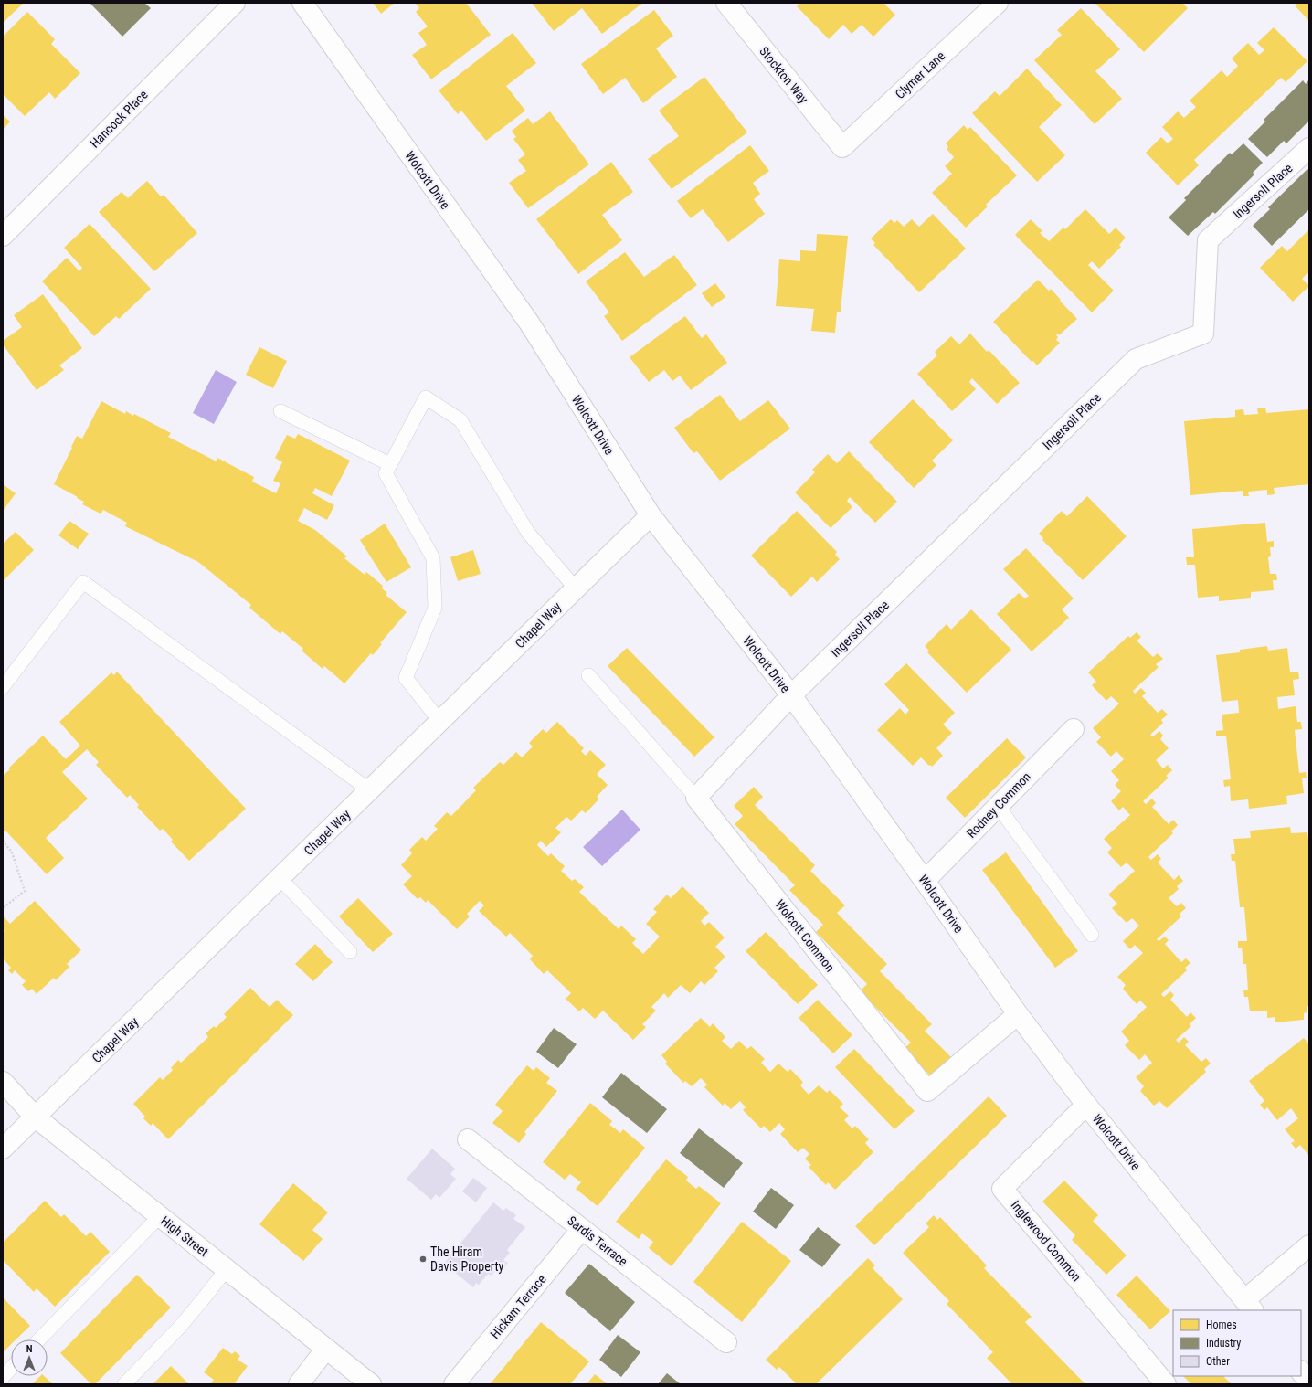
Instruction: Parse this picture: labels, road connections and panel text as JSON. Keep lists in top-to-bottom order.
{
  "streets": {
    "street": [
      "Stockton Way",
      "Clymer Lane",
      "Hancock Place",
      "Wolcott Drive",
      "Ingersoll Place",
      "Chapel Way",
      "Rodney Common",
      "Wolcott Common",
      "High Street",
      "Sardis Terrace",
      "Inglewood Common",
      "Hickam Terrace"
    ]
  },
  "crossings": [
    ["Stockton Way", "Clymer Lane"],
    ["Wolcott Drive", "Ingersoll Place"],
    ["Wolcott Drive", "Chapel Way"],
    ["Wolcott Drive", "Rodney Common"],
    ["Wolcott Drive", "Wolcott Common"],
    ["Wolcott Drive", "Inglewood Common"],
    ["Chapel Way", "High Street"],
    ["Sardis Terrace", "Hickam Terrace"]
  ],
  "places": ["The Hiram Davis Property"],
  "legend": ["Homes", "Industry", "Other"],
  "north": "top"
}
